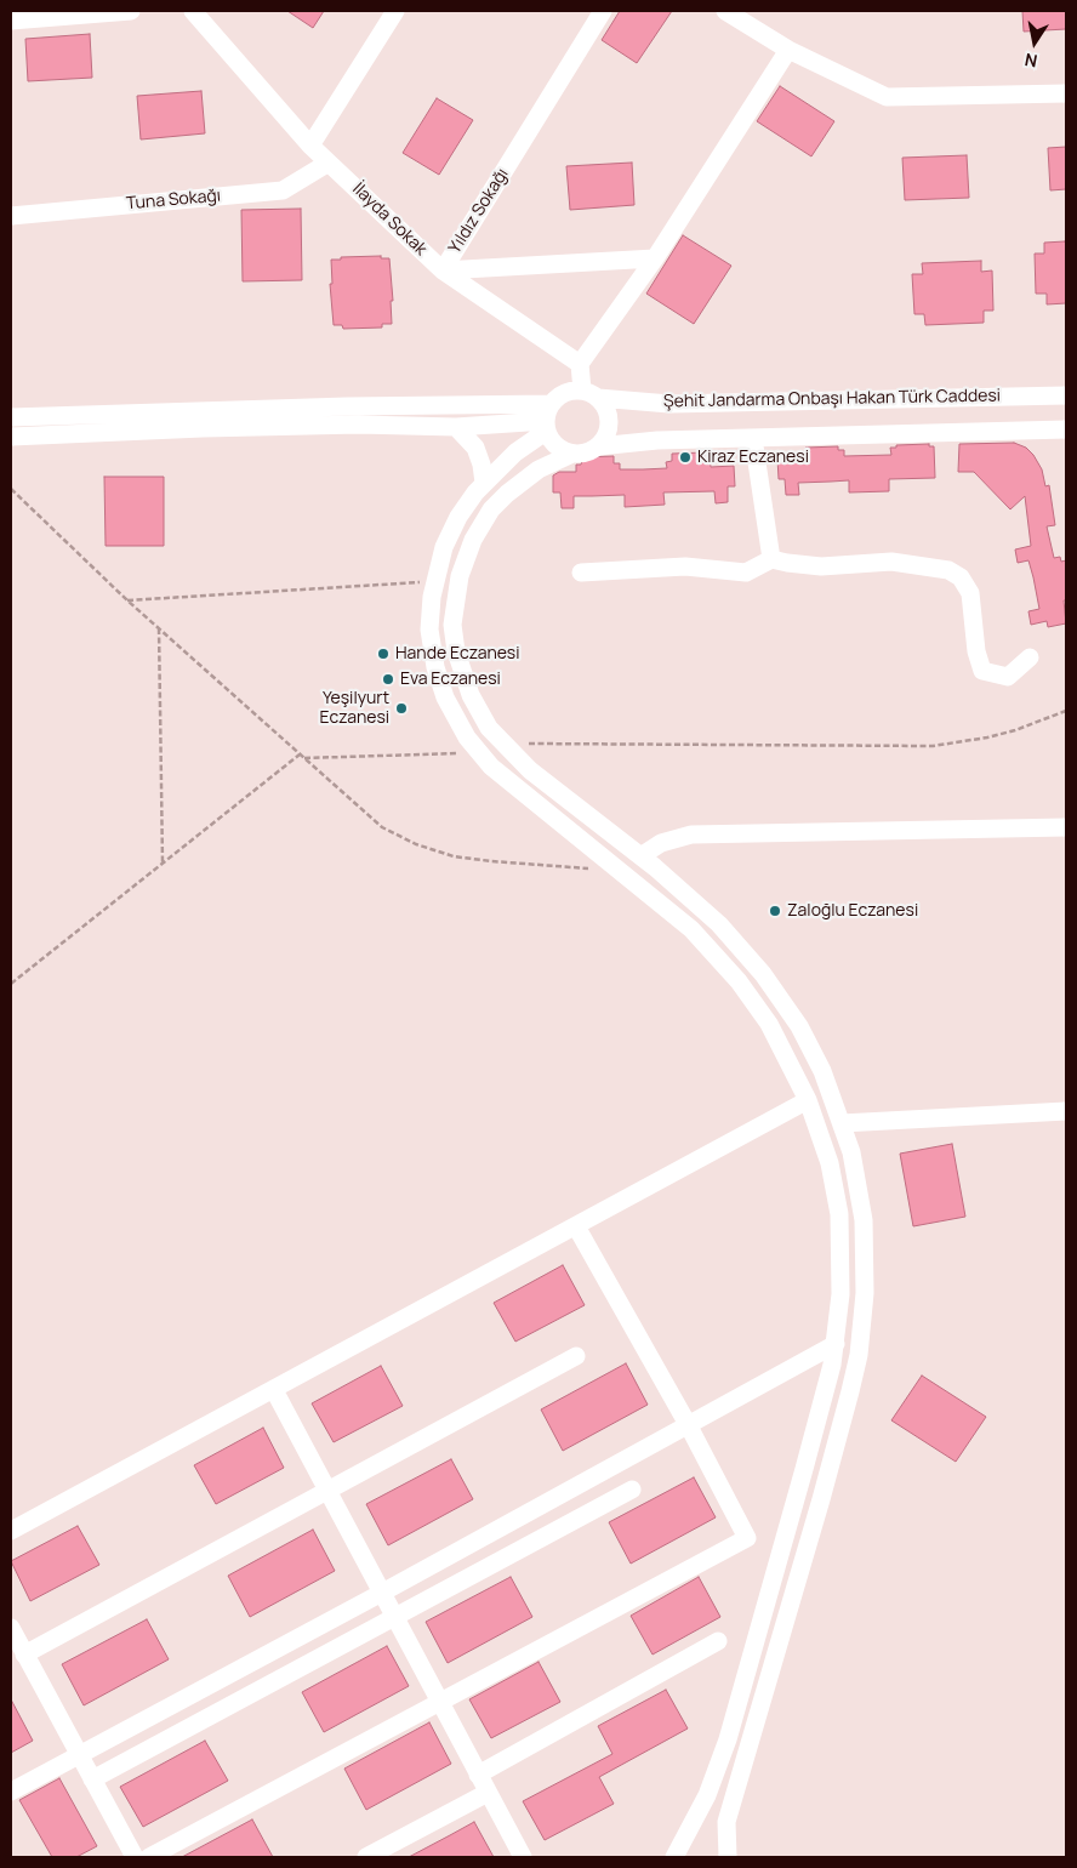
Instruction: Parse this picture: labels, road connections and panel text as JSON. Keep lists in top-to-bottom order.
{
  "streets": {
    "street": [
      "Tuna Sokağı",
      "Yıldız Sokağı",
      "İlayda Sokak",
      "Şehit Jandarma Onbaşı Hakan Türk Caddesi"
    ]
  },
  "crossings": [
    ["Tuna Sokağı", "İlayda Sokak"],
    ["Yıldız Sokağı", "İlayda Sokak"]
  ],
  "places": [
    "Kiraz Eczanesi",
    "Hande Eczanesi",
    "Eva Eczanesi",
    "Yeşilyurt Eczanesi",
    "Zaloğlu Eczanesi"
  ],
  "north": "bottom"
}
